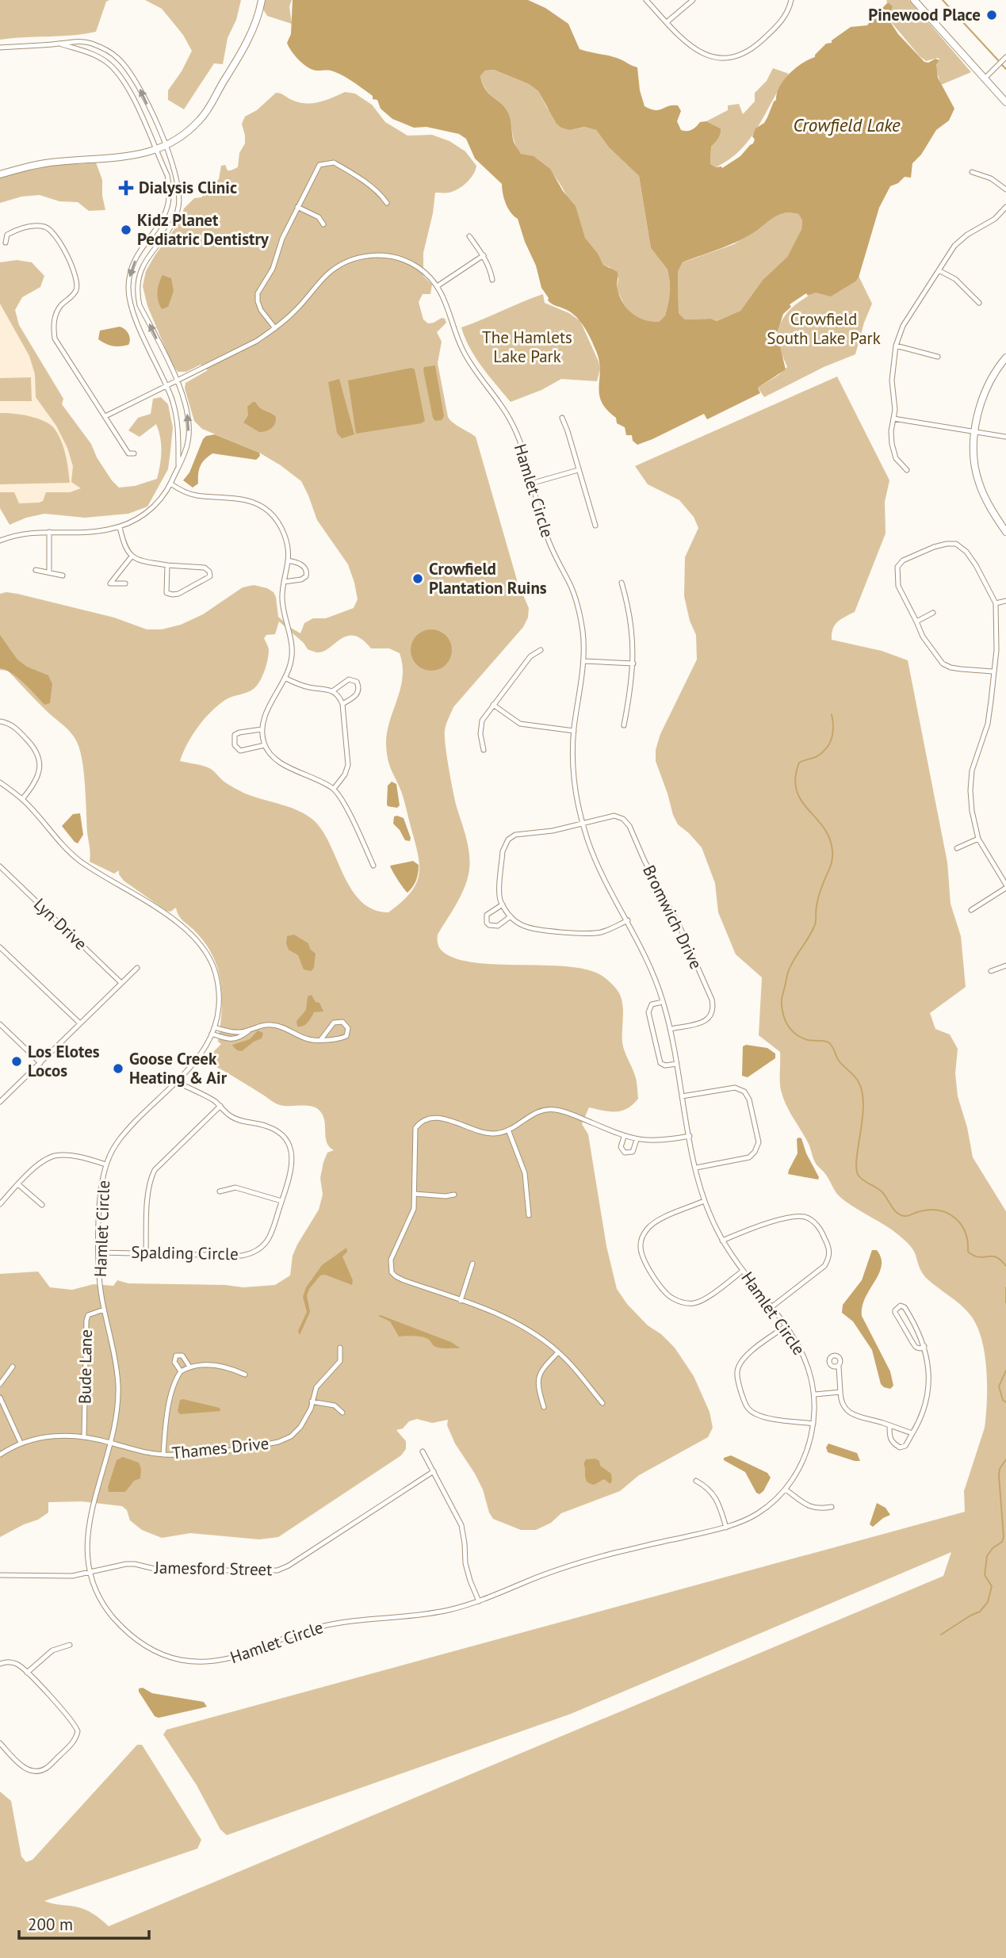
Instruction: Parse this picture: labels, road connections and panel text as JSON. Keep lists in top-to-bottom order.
{
  "streets": {
    "street": [
      "Hamlet Circle",
      "Bromwich Drive",
      "Lyn Drive",
      "Spalding Circle",
      "Bude Lane",
      "Thames Drive",
      "Jamesford Street"
    ]
  },
  "crossings": [
    ["Hamlet Circle", "Bromwich Drive"],
    ["Hamlet Circle", "Spalding Circle"],
    ["Hamlet Circle", "Bude Lane"],
    ["Hamlet Circle", "Thames Drive"],
    ["Hamlet Circle", "Jamesford Street"],
    ["Bude Lane", "Thames Drive"]
  ],
  "water": ["Crowfield Lake"],
  "parks": ["Crowfield South Lake Park", "The Hamlets Lake Park"],
  "places": {
    "other": [
      "Pinewood Place",
      "Kidz Planet Pediatric Dentistry",
      "Crowfield Plantation Ruins",
      "Los Elotes Locos",
      "Goose Creek Heating & Air"
    ],
    "health": ["Dialysis Clinic"]
  },
  "scale_bar": "200 m"
}
